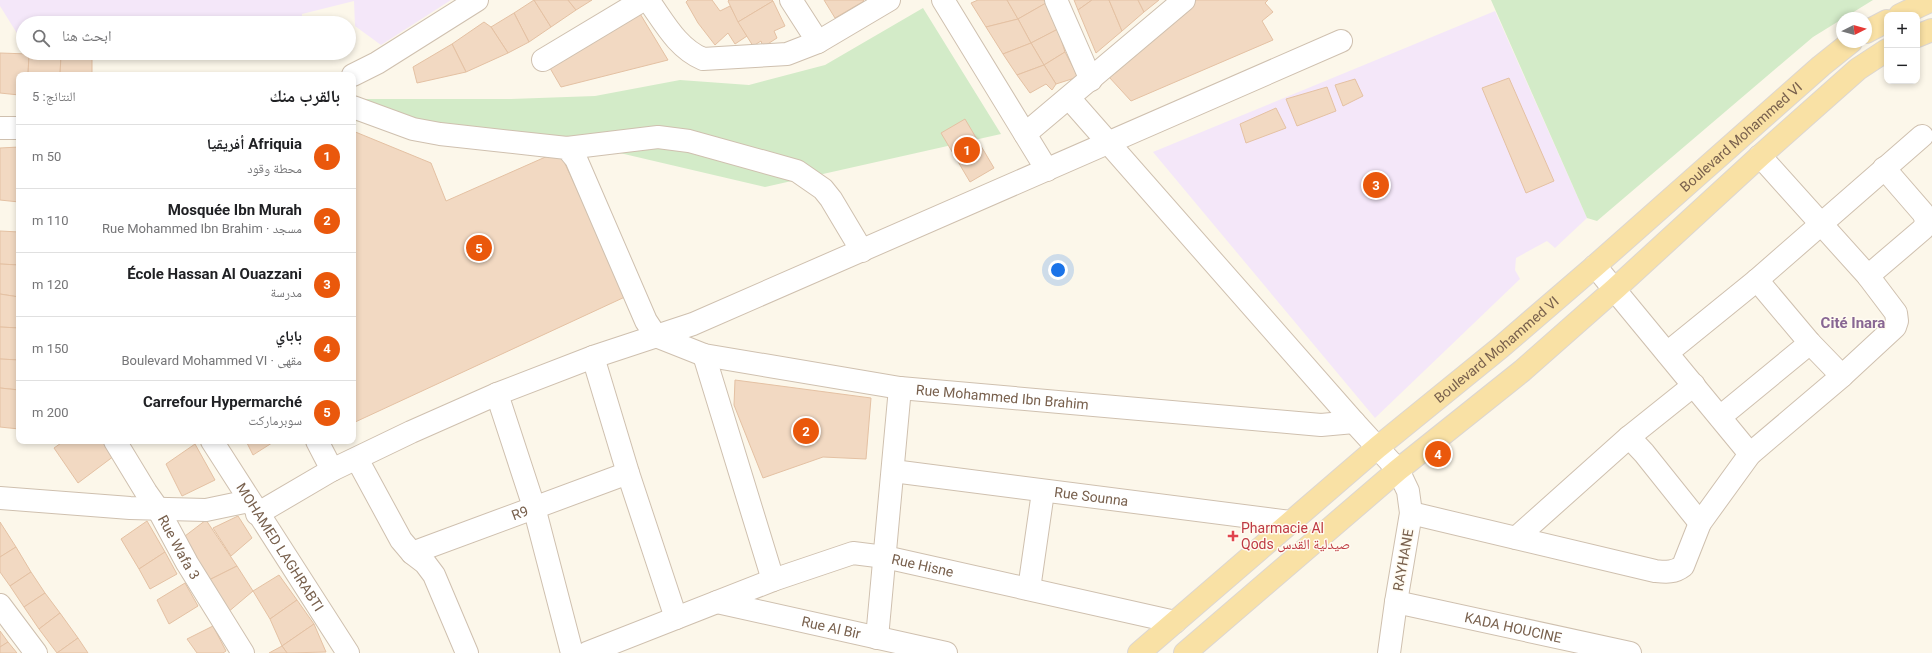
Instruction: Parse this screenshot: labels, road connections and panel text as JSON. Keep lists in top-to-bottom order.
{
  "streets": {
    "main road": ["Boulevard Mohammed VI"],
    "street": [
      "Rue Mohammed Ibn Brahim",
      "Rue Sounna",
      "R9",
      "Rue Wafa 3",
      "MOHAMED LAGHRABTI",
      "RAYHANE",
      "Rue Hisne",
      "Rue Al Bir",
      "KADA HOUCINE"
    ]
  },
  "crossings": [
    ["Boulevard Mohammed VI", "Rue Sounna"],
    ["Boulevard Mohammed VI", "RAYHANE"],
    ["Boulevard Mohammed VI", "Rue Hisne"],
    ["Rue Mohammed Ibn Brahim", "RAYHANE"],
    ["RAYHANE", "KADA HOUCINE"],
    ["Rue Hisne", "Rue Al Bir"]
  ],
  "districts": ["Cité Inara"],
  "places": {
    "health": ["Pharmacie Al Qods صيدلية القدس"]
  },
  "north": "right",
  "page": {
    "map_buttons": ["+", "−"],
    "search": "ابحث هنا",
    "heading": ["بالقرب منك", "النتائج: 5"],
    "list": [
      {
        "mark": "1",
        "name": "Afriquia أفريقيا",
        "note": "محطة وقود",
        "value": "50 m"
      },
      {
        "mark": "2",
        "name": "Mosquée Ibn Murah",
        "note": "مسجد · Rue Mohammed Ibn Brahim",
        "value": "110 m"
      },
      {
        "mark": "3",
        "name": "École Hassan Al Ouazzani",
        "note": "مدرسة",
        "value": "120 m"
      },
      {
        "mark": "4",
        "name": "باباي",
        "note": "مقهى · Boulevard Mohammed VI",
        "value": "150 m"
      },
      {
        "mark": "5",
        "name": "Carrefour Hypermarché",
        "note": "سوبرماركت",
        "value": "200 m"
      }
    ],
    "pins": [
      "1",
      "3",
      "5",
      "2",
      "4"
    ]
  }
}
